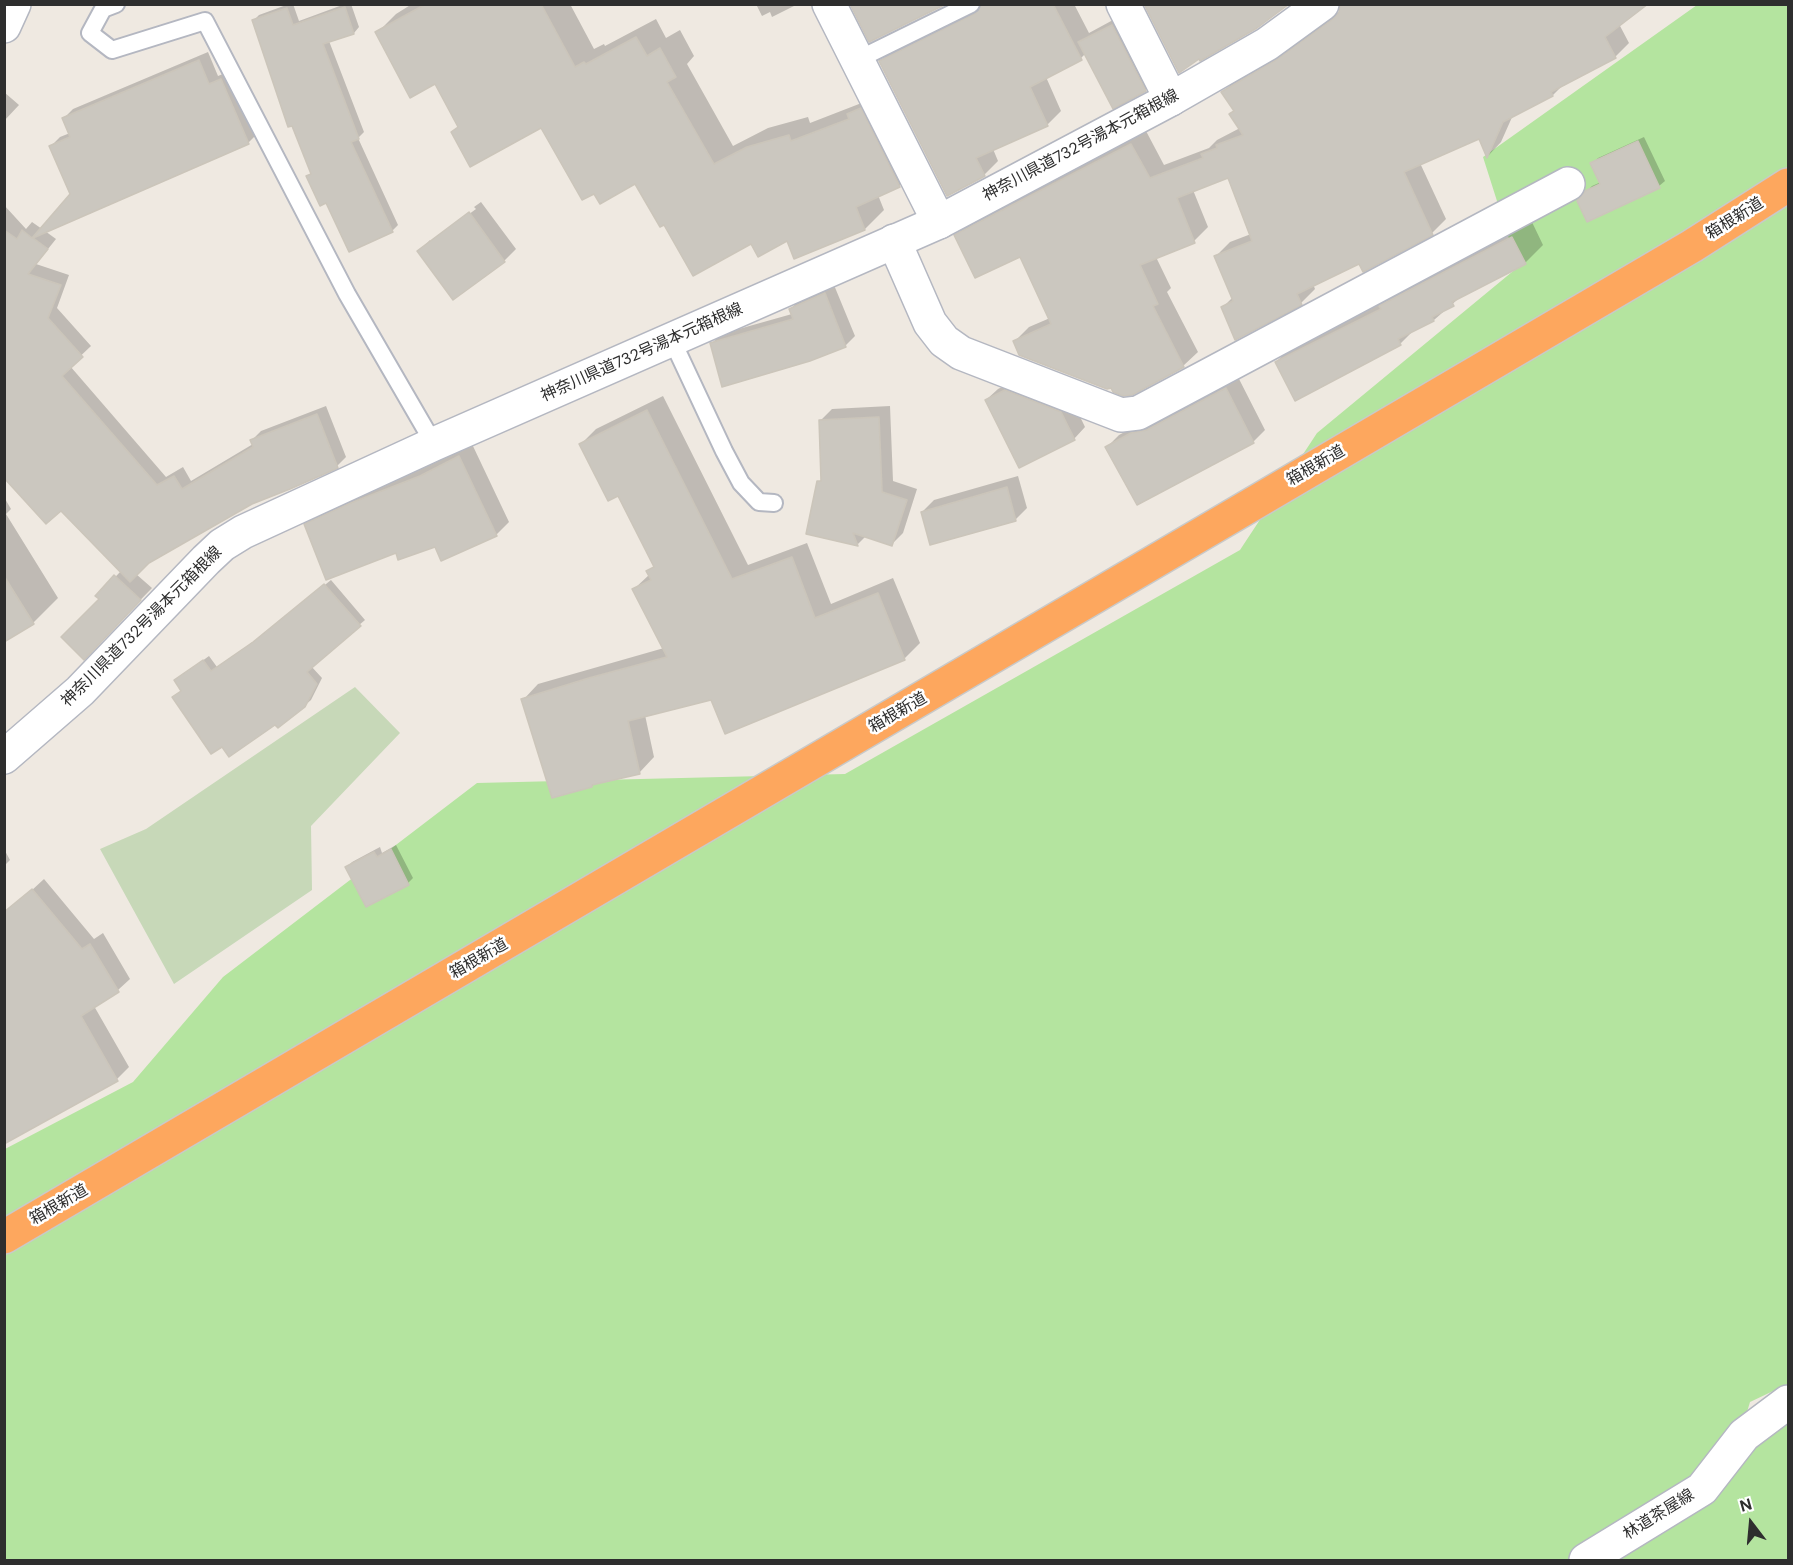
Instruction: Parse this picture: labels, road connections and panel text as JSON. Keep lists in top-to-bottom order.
{
  "streets": {
    "highway": ["箱根新道"],
    "main road": ["神奈川県道732号湯本元箱根線", "林道茶屋線"]
  },
  "north": "top"
}
